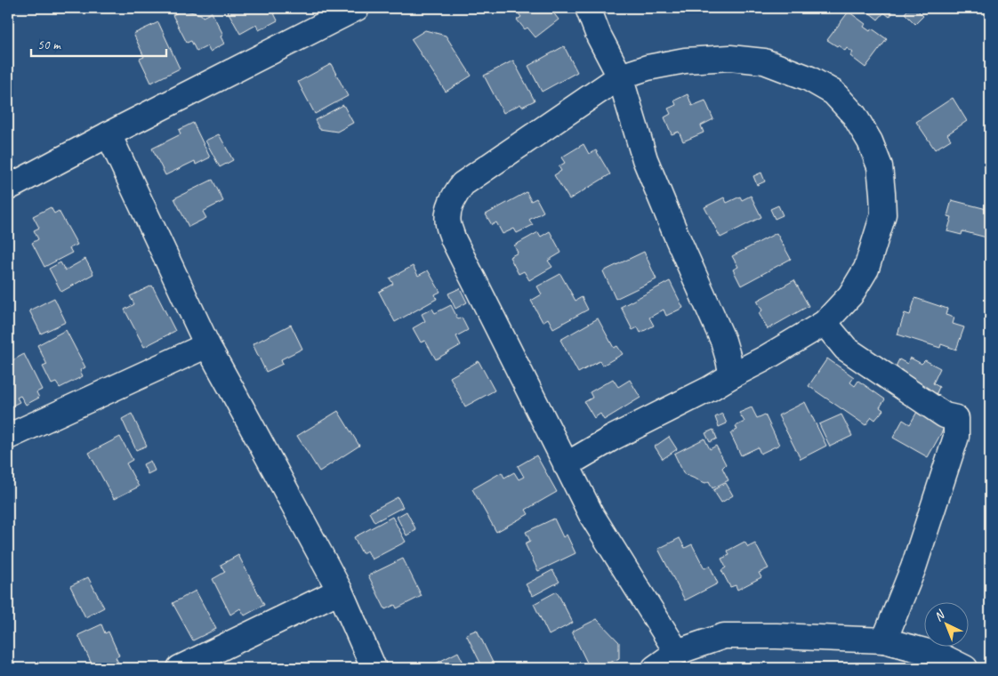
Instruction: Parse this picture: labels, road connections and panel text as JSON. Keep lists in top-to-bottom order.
{
  "scale_bar": "50 m",
  "north": "top left"
}
